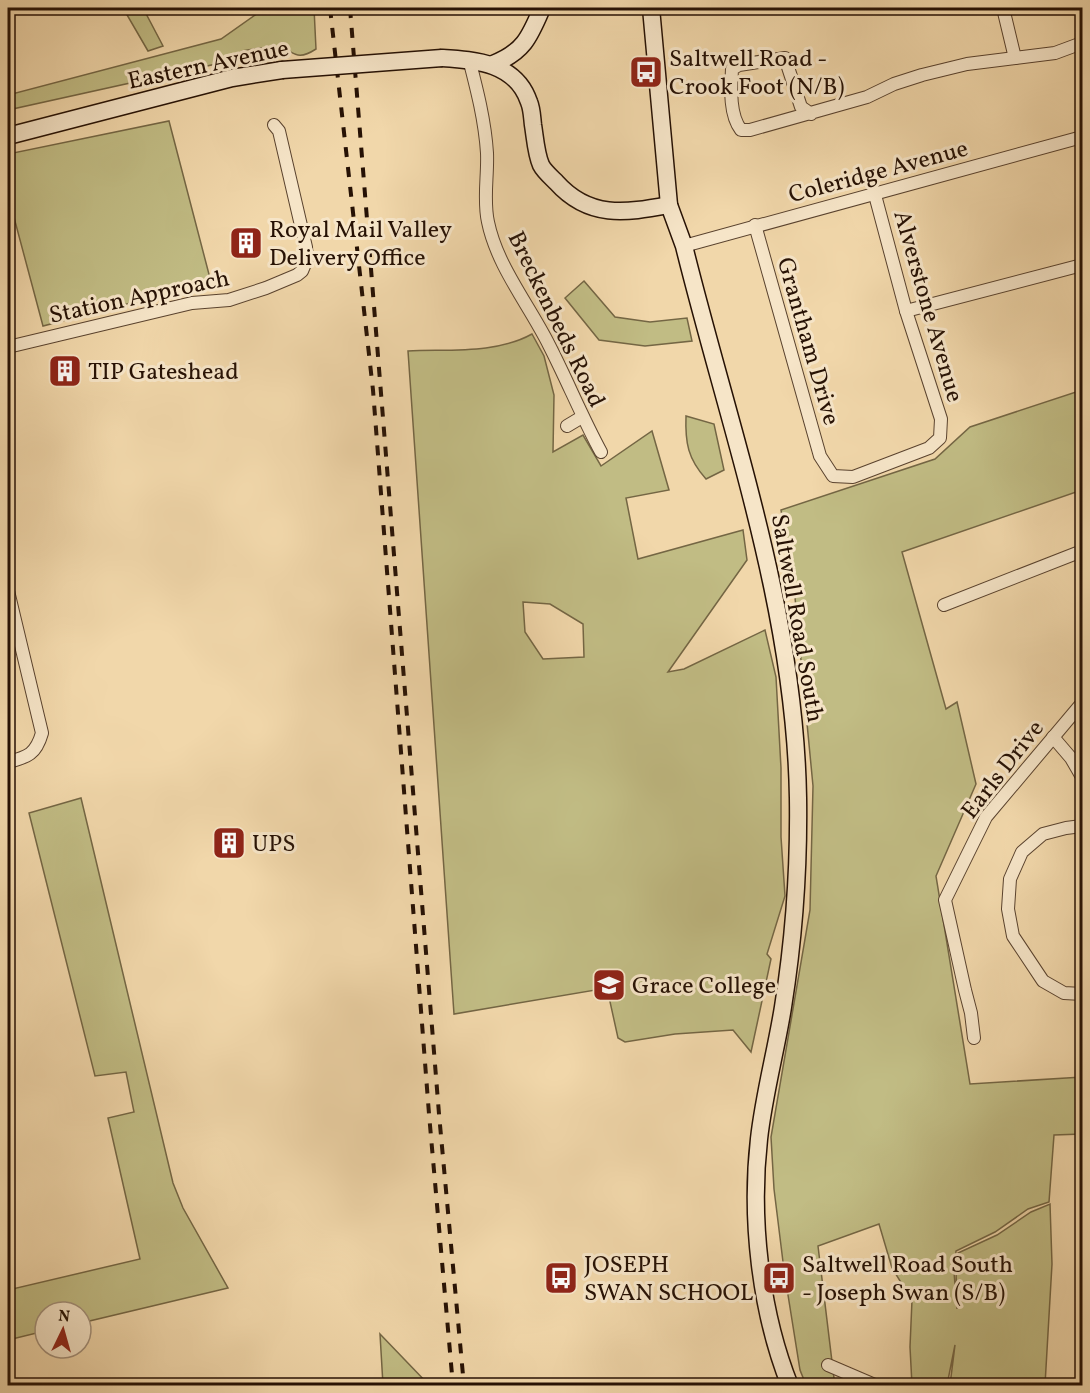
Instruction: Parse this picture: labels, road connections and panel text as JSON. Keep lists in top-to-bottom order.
{
  "streets": {
    "street": [
      "Eastern Avenue",
      "Coleridge Avenue",
      "Station Approach",
      "Alverstone Avenue",
      "Breckenbeds Road",
      "Grantham Drive",
      "Saltwell Road South",
      "Earls Drive"
    ]
  },
  "crossings": [
    ["Eastern Avenue", "Breckenbeds Road"],
    ["Coleridge Avenue", "Alverstone Avenue"],
    ["Coleridge Avenue", "Grantham Drive"],
    ["Coleridge Avenue", "Saltwell Road South"],
    ["Alverstone Avenue", "Grantham Drive"]
  ],
  "places": {
    "bus stop": ["Saltwell Road - Crook Foot (N/B)", "JOSEPH SWAN SCHOOL", "Saltwell Road South - Joseph Swan (S/B)"],
    "building": ["Royal Mail Valley Delivery Office", "TIP Gateshead", "UPS"],
    "school or university": ["Grace College"]
  },
  "north": "top"
}
